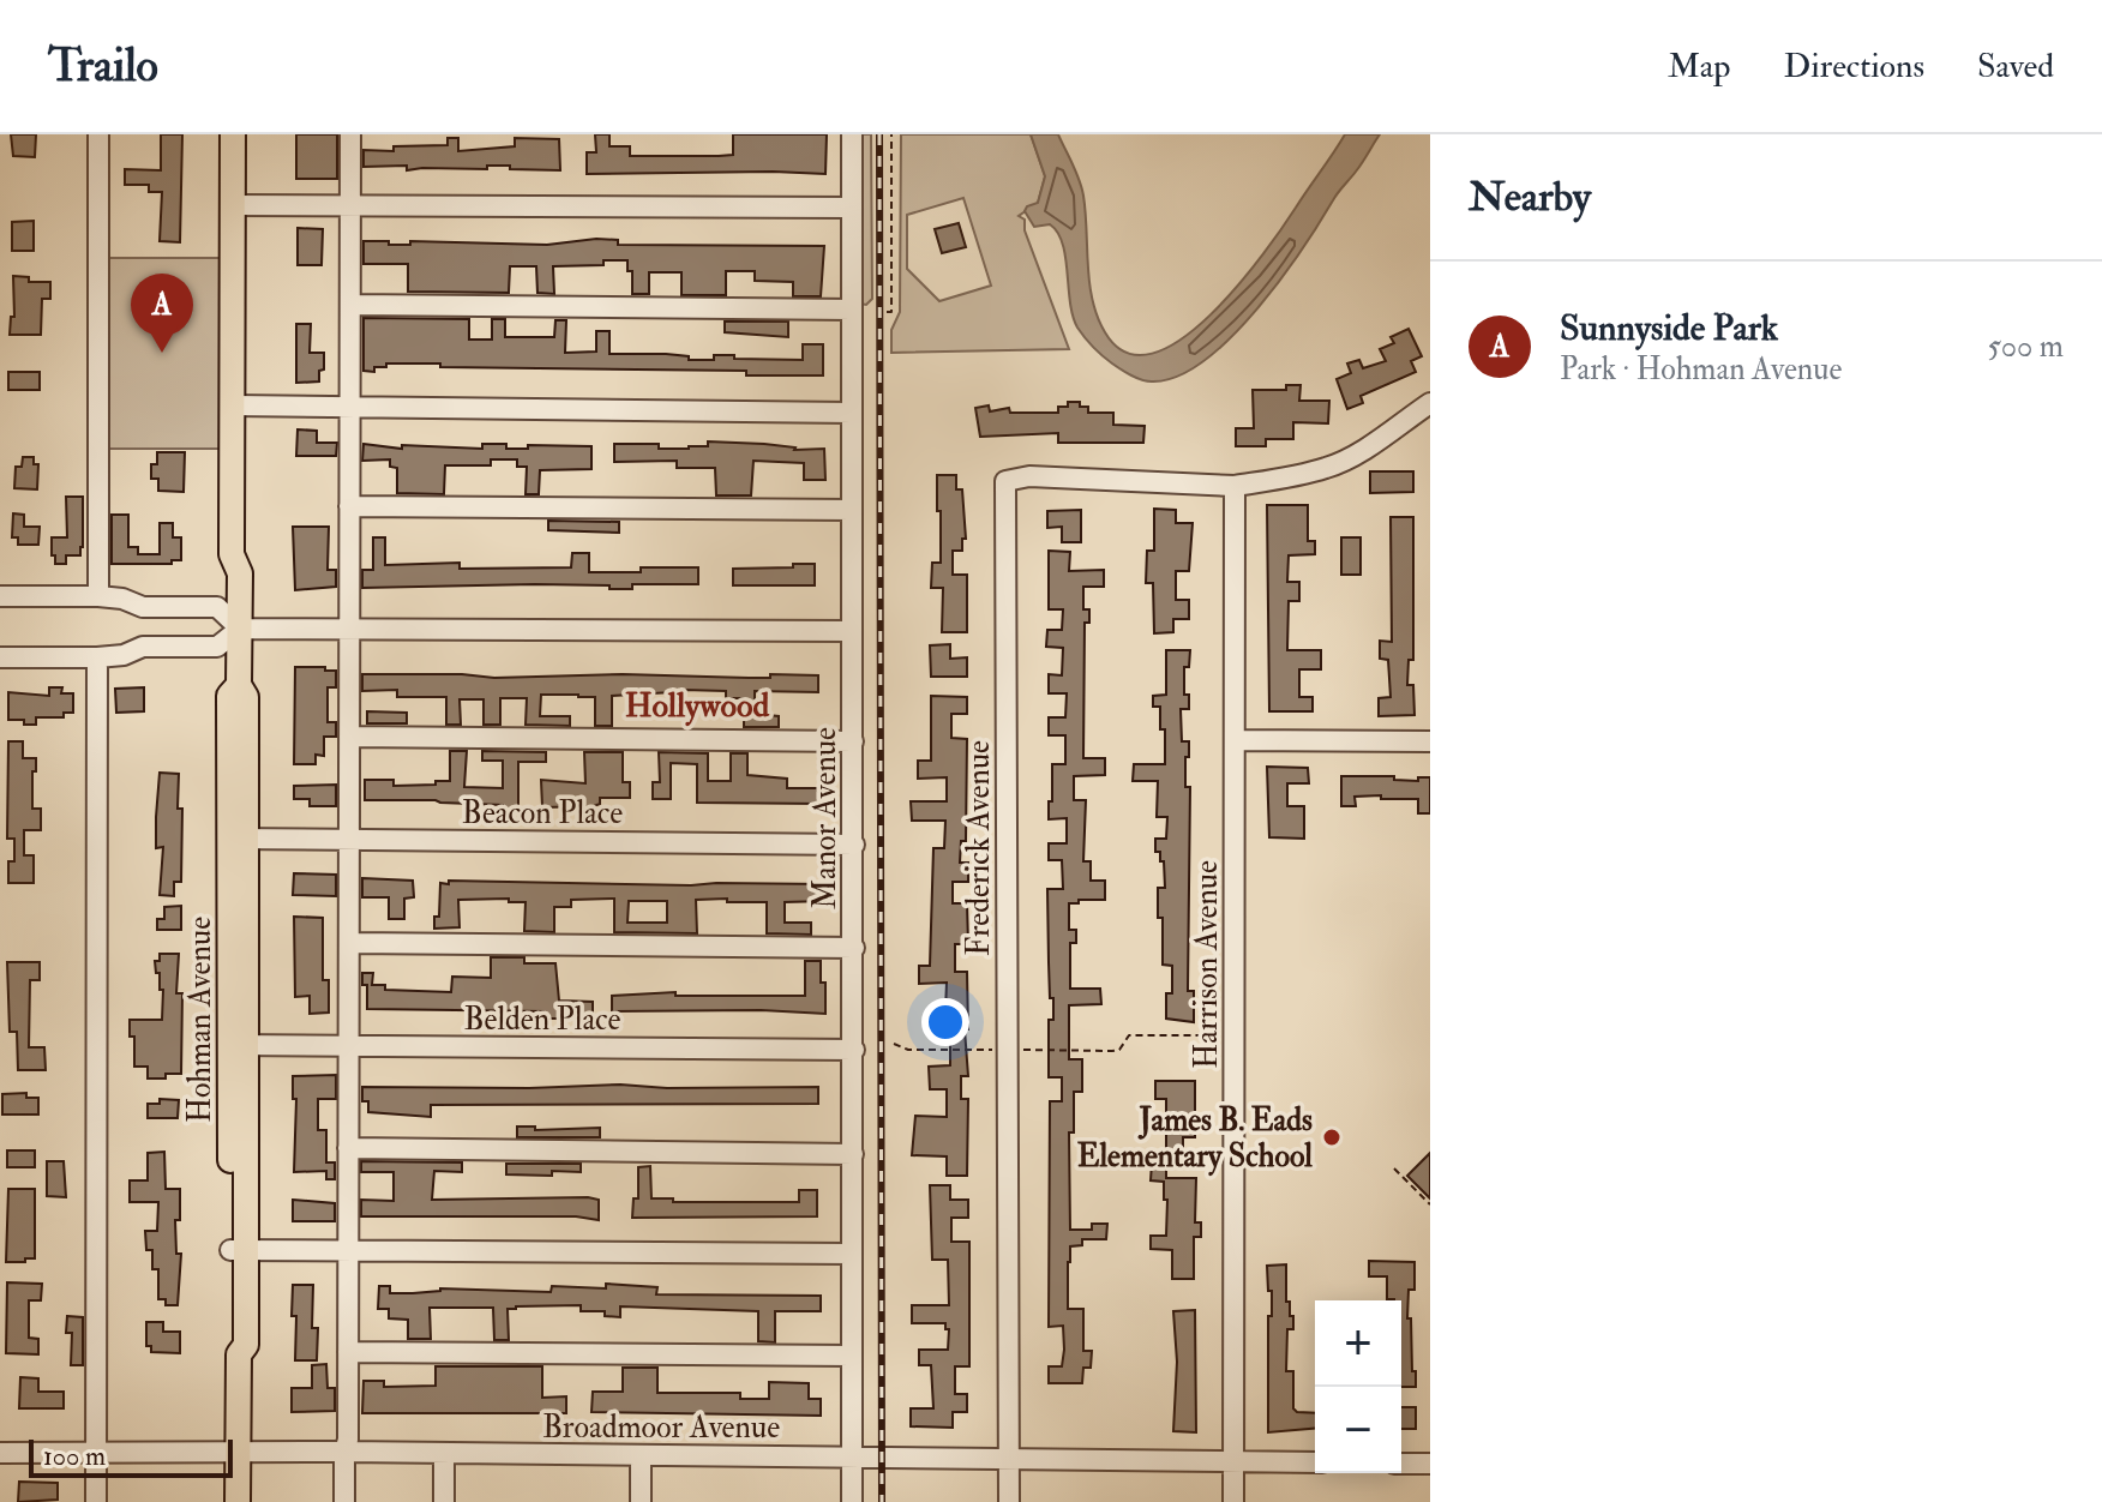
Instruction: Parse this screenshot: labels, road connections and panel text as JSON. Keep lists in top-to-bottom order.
{
  "streets": {
    "main road": ["Hohman Avenue"],
    "street": [
      "Beacon Place",
      "Manor Avenue",
      "Frederick Avenue",
      "Harrison Avenue",
      "Belden Place",
      "Broadmoor Avenue"
    ]
  },
  "crossings": [
    ["Beacon Place", "Manor Avenue"],
    ["Beacon Place", "Hohman Avenue"],
    ["Manor Avenue", "Belden Place"],
    ["Manor Avenue", "Broadmoor Avenue"],
    ["Frederick Avenue", "Harrison Avenue"],
    ["Frederick Avenue", "Broadmoor Avenue"],
    ["Harrison Avenue", "Broadmoor Avenue"],
    ["Belden Place", "Hohman Avenue"],
    ["Hohman Avenue", "Broadmoor Avenue"]
  ],
  "districts": ["Hollywood"],
  "places": ["James B. Eads Elementary School"],
  "scale_bar": "100 m",
  "page": {
    "header": "Trailo",
    "nav": ["Map", "Directions", "Saved"],
    "heading": "Nearby",
    "list": [
      {
        "mark": "A",
        "name": "Sunnyside Park",
        "note": "Park · Hohman Avenue",
        "value": "500 m"
      }
    ],
    "pins": "A",
    "map_buttons": ["+", "−"],
    "scale": "100 m"
  }
}
